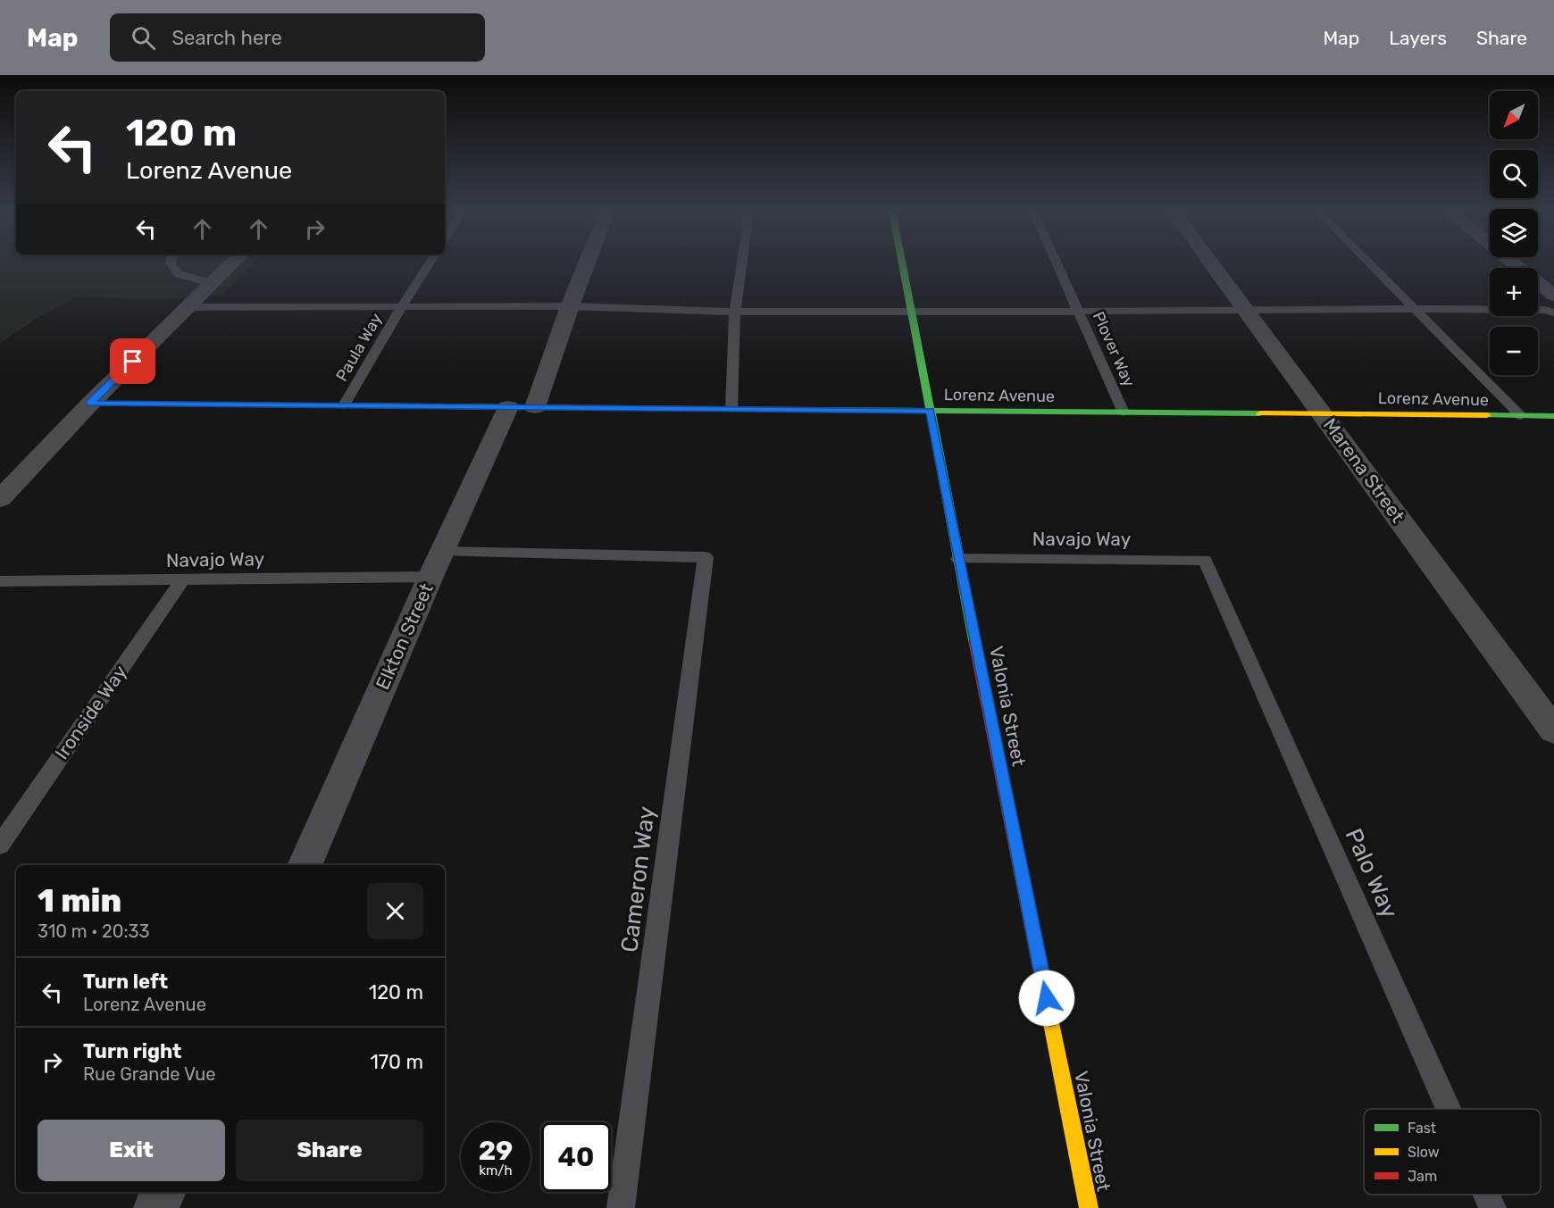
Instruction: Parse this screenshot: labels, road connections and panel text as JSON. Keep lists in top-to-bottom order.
{
  "streets": {
    "street": [
      "Lorenz Avenue",
      "Marena Street",
      "Elkton Street",
      "Valonia Street"
    ],
    "lane": [
      "Paula Way",
      "Plover Way",
      "Navajo Way",
      "Ironside Way",
      "Palo Way",
      "Cameron Way"
    ]
  },
  "crossings": [
    ["Paula Way", "Lorenz Avenue"],
    ["Plover Way", "Lorenz Avenue"],
    ["Lorenz Avenue", "Marena Street"],
    ["Lorenz Avenue", "Elkton Street"],
    ["Lorenz Avenue", "Valonia Street"],
    ["Navajo Way", "Elkton Street"],
    ["Navajo Way", "Valonia Street"],
    ["Navajo Way", "Ironside Way"],
    ["Navajo Way", "Palo Way"],
    ["Navajo Way", "Cameron Way"]
  ],
  "legend": ["Fast", "Slow", "Jam"],
  "north": "bottom left",
  "page": {
    "header": "Map",
    "search": "Search here",
    "nav": ["Map", "Layers", "Share"],
    "map_buttons": ["+", "−"],
    "turn": ["120 m", "Lorenz Avenue"],
    "heading": ["1 min", "310 m · 20:33"],
    "list": [
      {
        "name": "Turn left",
        "note": "Lorenz Avenue",
        "value": "120 m"
      },
      {
        "name": "Turn right",
        "note": "Rue Grande Vue",
        "value": "170 m"
      }
    ],
    "buttons": ["Exit", "Share"],
    "speed": "29 km/h",
    "limit": "40"
  }
}
